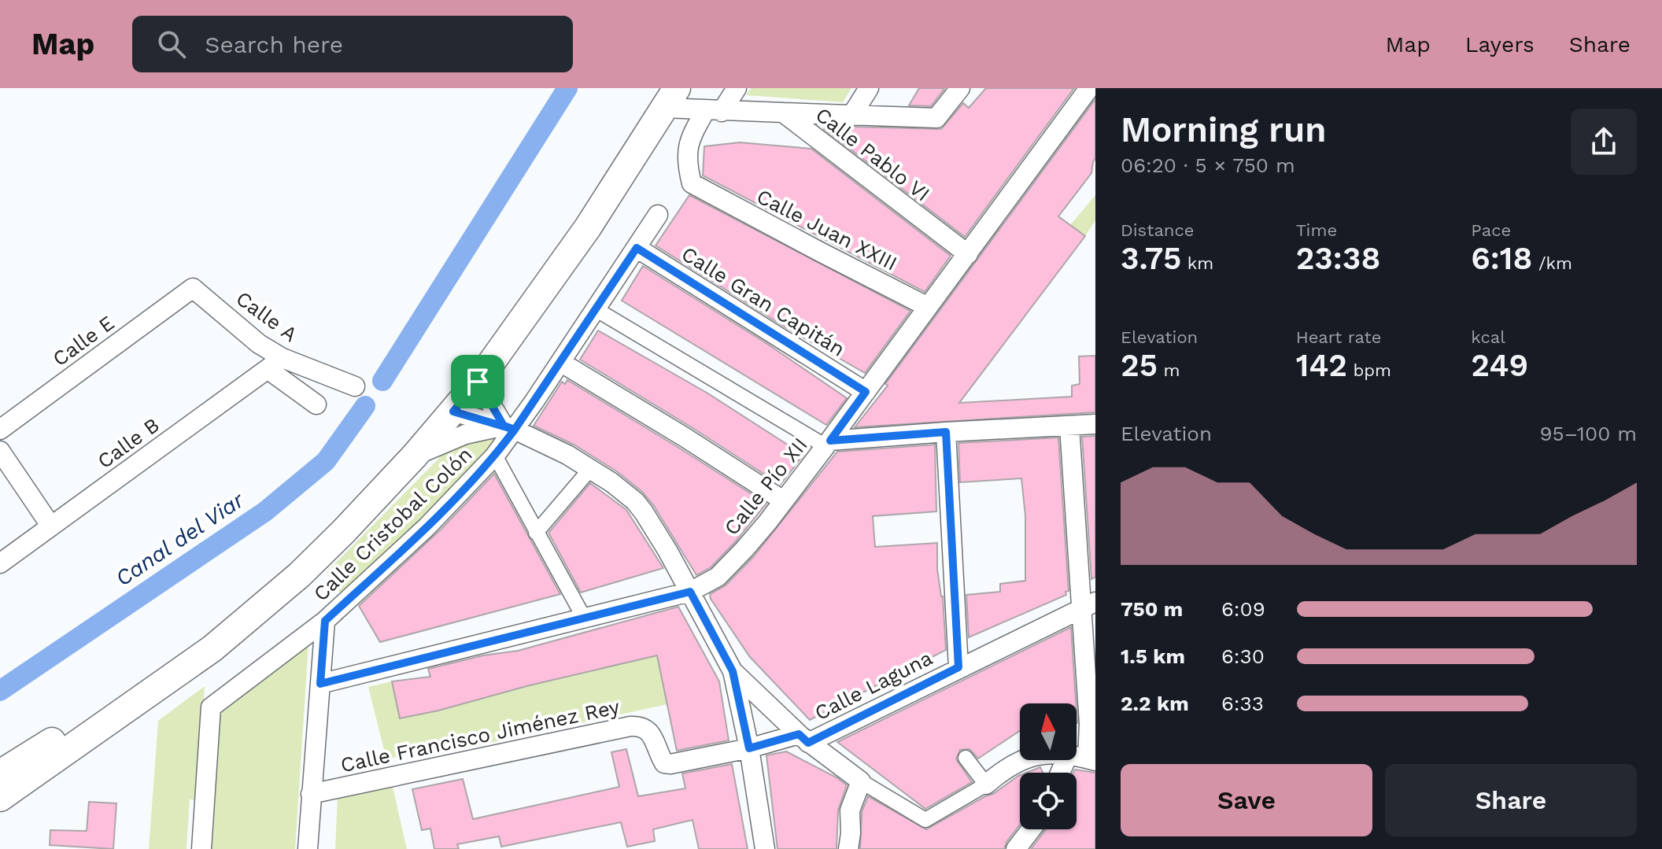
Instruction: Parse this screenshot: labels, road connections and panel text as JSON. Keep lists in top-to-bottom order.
{
  "streets": {
    "street": [
      "Calle Pablo VI",
      "Calle Juan XXIII",
      "Calle Gran Capitán",
      "Calle A",
      "Calle E",
      "Calle B",
      "Calle Pío XII",
      "Calle Cristobal Colón",
      "Calle Laguna",
      "Calle Francisco Jiménez Rey"
    ]
  },
  "crossings": [
    ["Calle Pablo VI", "Calle Juan XXIII"],
    ["Calle Pablo VI", "Calle Pío XII"],
    ["Calle Juan XXIII", "Calle Pío XII"],
    ["Calle Gran Capitán", "Calle Pío XII"],
    ["Calle Gran Capitán", "Calle Cristobal Colón"],
    ["Calle A", "Calle E"],
    ["Calle A", "Calle B"],
    ["Calle Laguna", "Calle Francisco Jiménez Rey"]
  ],
  "water": ["Canal del Viar"],
  "north": "top",
  "page": {
    "header": "Map",
    "search": "Search here",
    "nav": ["Map", "Layers", "Share"],
    "heading": ["Morning run", "06:20 · 5 × 750 m"],
    "stats": [
      ["Distance", "3.75 km"],
      ["Time", "23:38"],
      ["Pace", "6:18 /km"],
      ["Elevation", "25 m"],
      ["Heart rate", "142 bpm"],
      ["kcal", "249"]
    ],
    "chart": ["Elevation", "95–100 m"],
    "list": [
      {
        "name": "750 m",
        "note": "6:09"
      },
      {
        "name": "1.5 km",
        "note": "6:30"
      },
      {
        "name": "2.2 km",
        "note": "6:33"
      }
    ],
    "buttons": ["Save", "Share"]
  }
}
